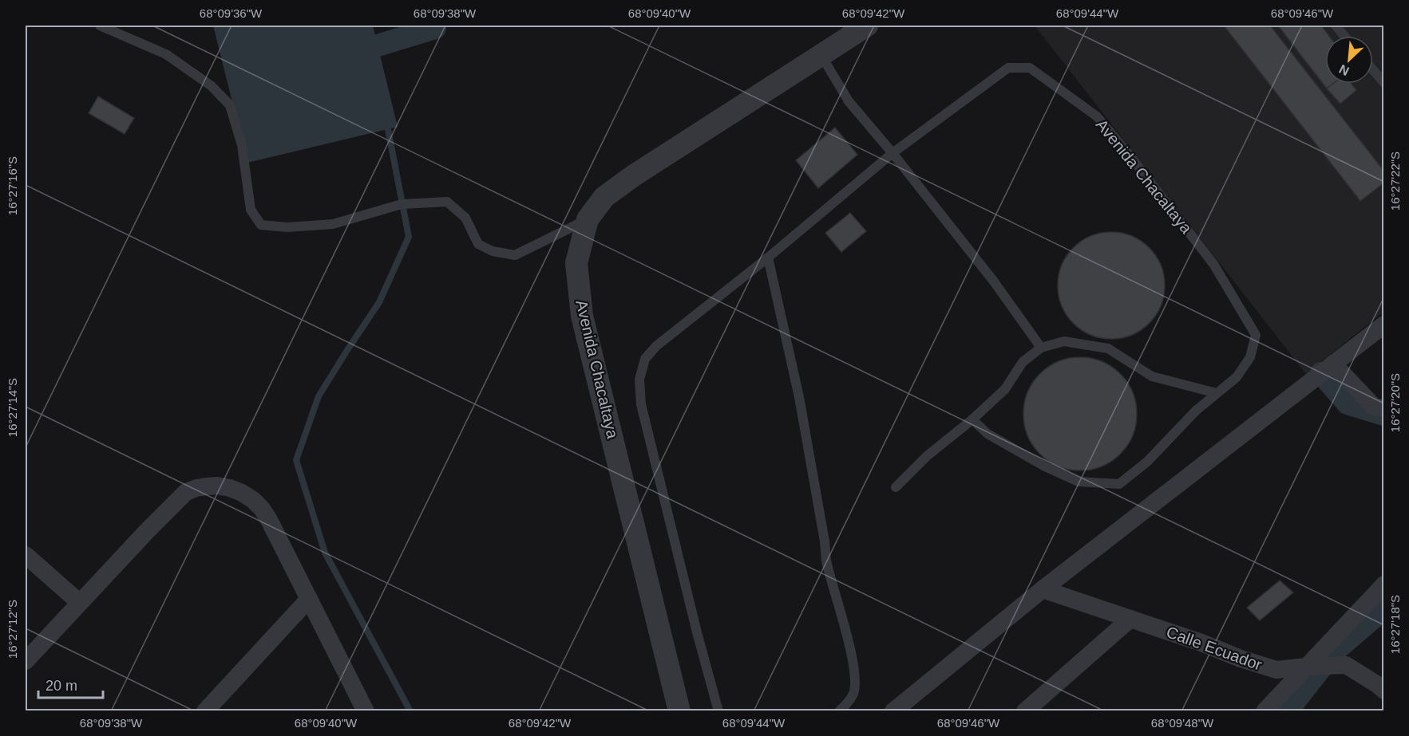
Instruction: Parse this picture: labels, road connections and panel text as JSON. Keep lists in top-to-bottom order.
{
  "streets": {
    "street": ["Avenida Chacaltaya", "Calle Ecuador"]
  },
  "scale_bar": "20 m",
  "north": "bottom left",
  "coordinates": [
    "68°09'36\"W",
    "68°09'38\"W",
    "68°09'40\"W",
    "68°09'42\"W",
    "68°09'44\"W",
    "68°09'46\"W",
    "16°27'22\"S",
    "16°27'16\"S",
    "16°27'20\"S",
    "16°27'14\"S",
    "16°27'18\"S",
    "16°27'12\"S",
    "68°09'48\"W"
  ]
}
